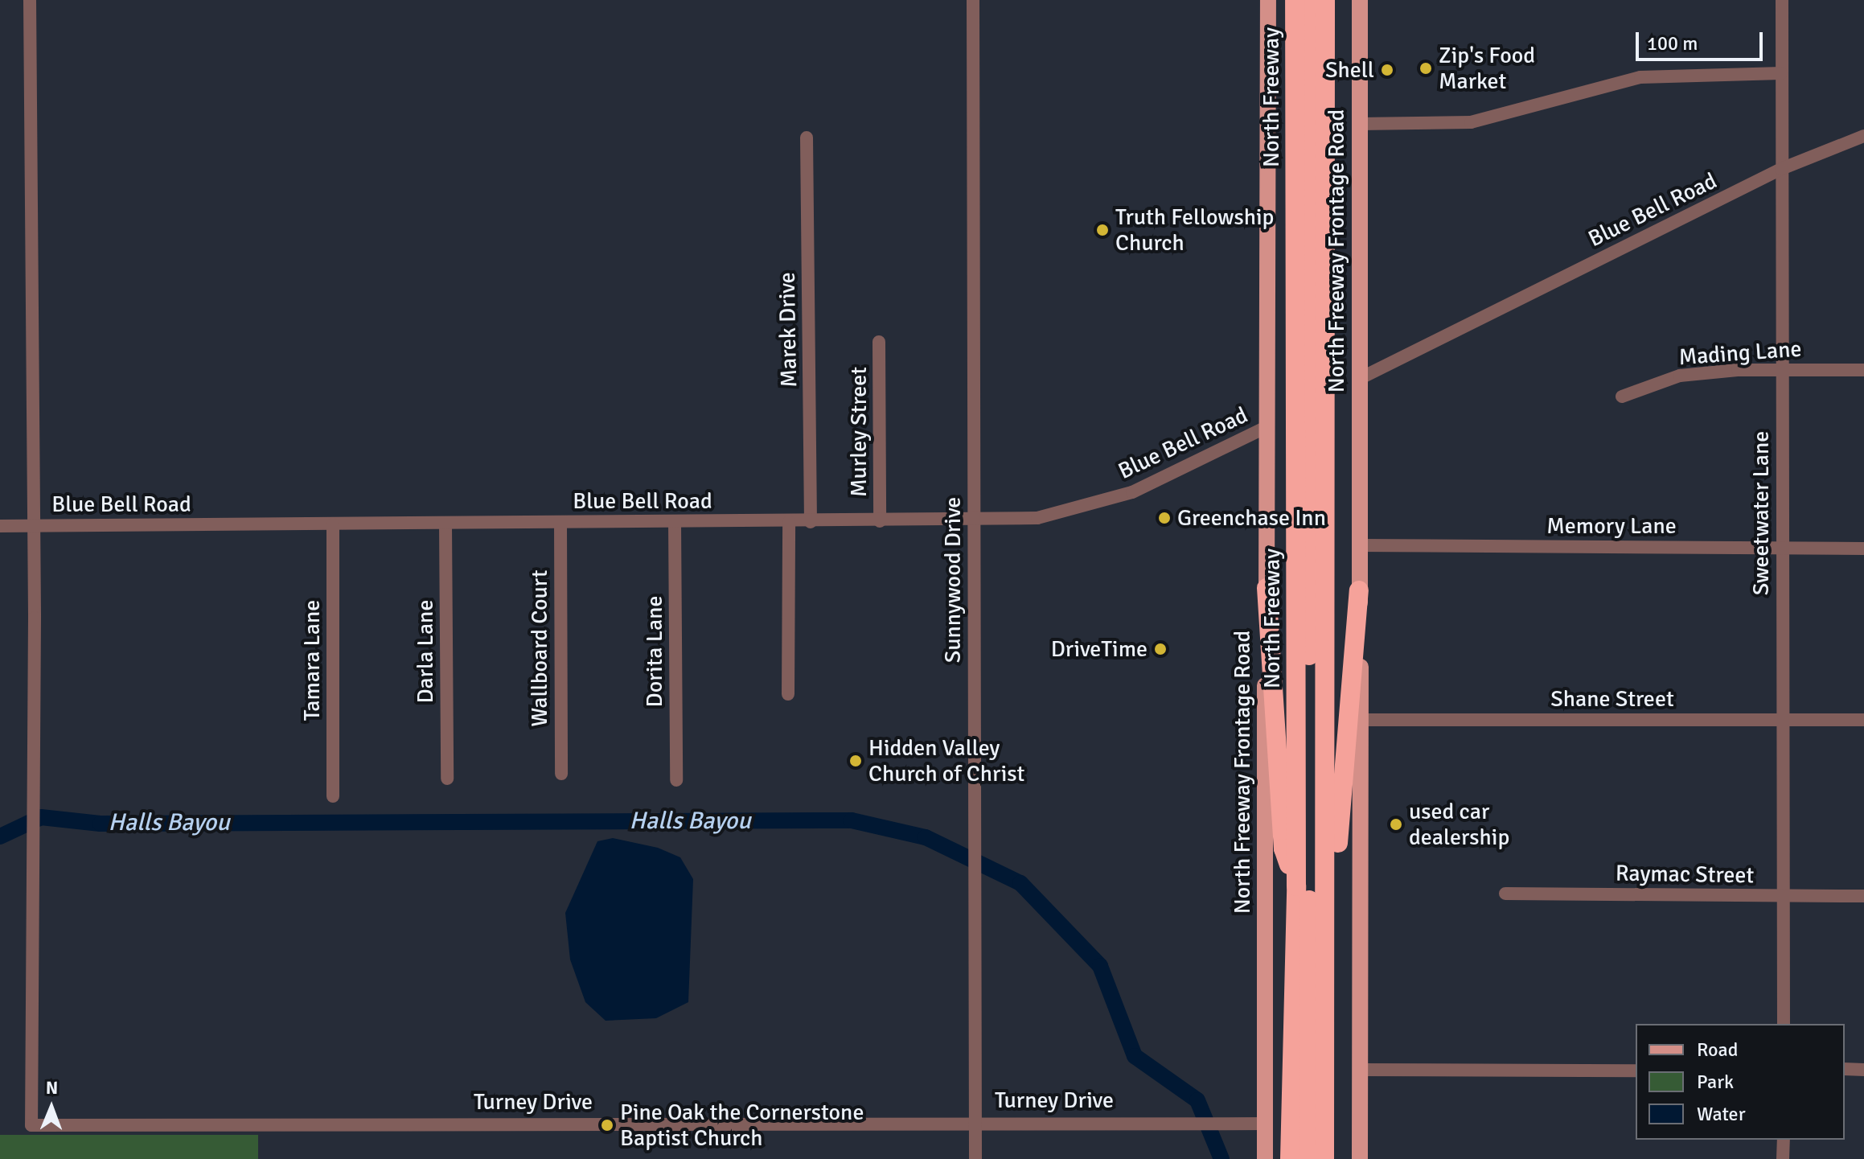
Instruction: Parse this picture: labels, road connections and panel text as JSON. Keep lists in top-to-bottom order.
{
  "streets": {
    "highway": ["North Freeway"],
    "main road": ["North Freeway Frontage Road"],
    "street": [
      "Blue Bell Road",
      "Marek Drive",
      "Mading Lane",
      "Murley Street",
      "Sweetwater Lane",
      "Memory Lane",
      "Sunnywood Drive",
      "Wallboard Court",
      "Darla Lane",
      "Dorita Lane",
      "Tamara Lane",
      "Shane Street",
      "Raymac Street",
      "Turney Drive"
    ]
  },
  "crossings": [
    ["Blue Bell Road", "North Freeway Frontage Road"],
    ["Blue Bell Road", "Marek Drive"],
    ["Blue Bell Road", "Murley Street"],
    ["Blue Bell Road", "Sweetwater Lane"],
    ["Blue Bell Road", "Sunnywood Drive"],
    ["Blue Bell Road", "Wallboard Court"],
    ["Blue Bell Road", "Darla Lane"],
    ["Blue Bell Road", "Dorita Lane"],
    ["Blue Bell Road", "Tamara Lane"],
    ["Blue Bell Road", "Turney Drive"],
    ["North Freeway Frontage Road", "Memory Lane"],
    ["North Freeway Frontage Road", "Shane Street"],
    ["North Freeway Frontage Road", "Turney Drive"],
    ["Mading Lane", "Sweetwater Lane"],
    ["Sweetwater Lane", "Memory Lane"],
    ["Sweetwater Lane", "Shane Street"],
    ["Sweetwater Lane", "Raymac Street"],
    ["Sunnywood Drive", "Turney Drive"]
  ],
  "water": ["Halls Bayou"],
  "places": [
    "Zip's Food Market",
    "Shell",
    "Truth Fellowship Church",
    "Greenchase Inn",
    "DriveTime",
    "Hidden Valley Church of Christ",
    "used car dealership",
    "Pine Oak the Cornerstone Baptist Church"
  ],
  "legend": ["Road", "Park", "Water"],
  "scale_bar": "100 m",
  "north": "top"
}
